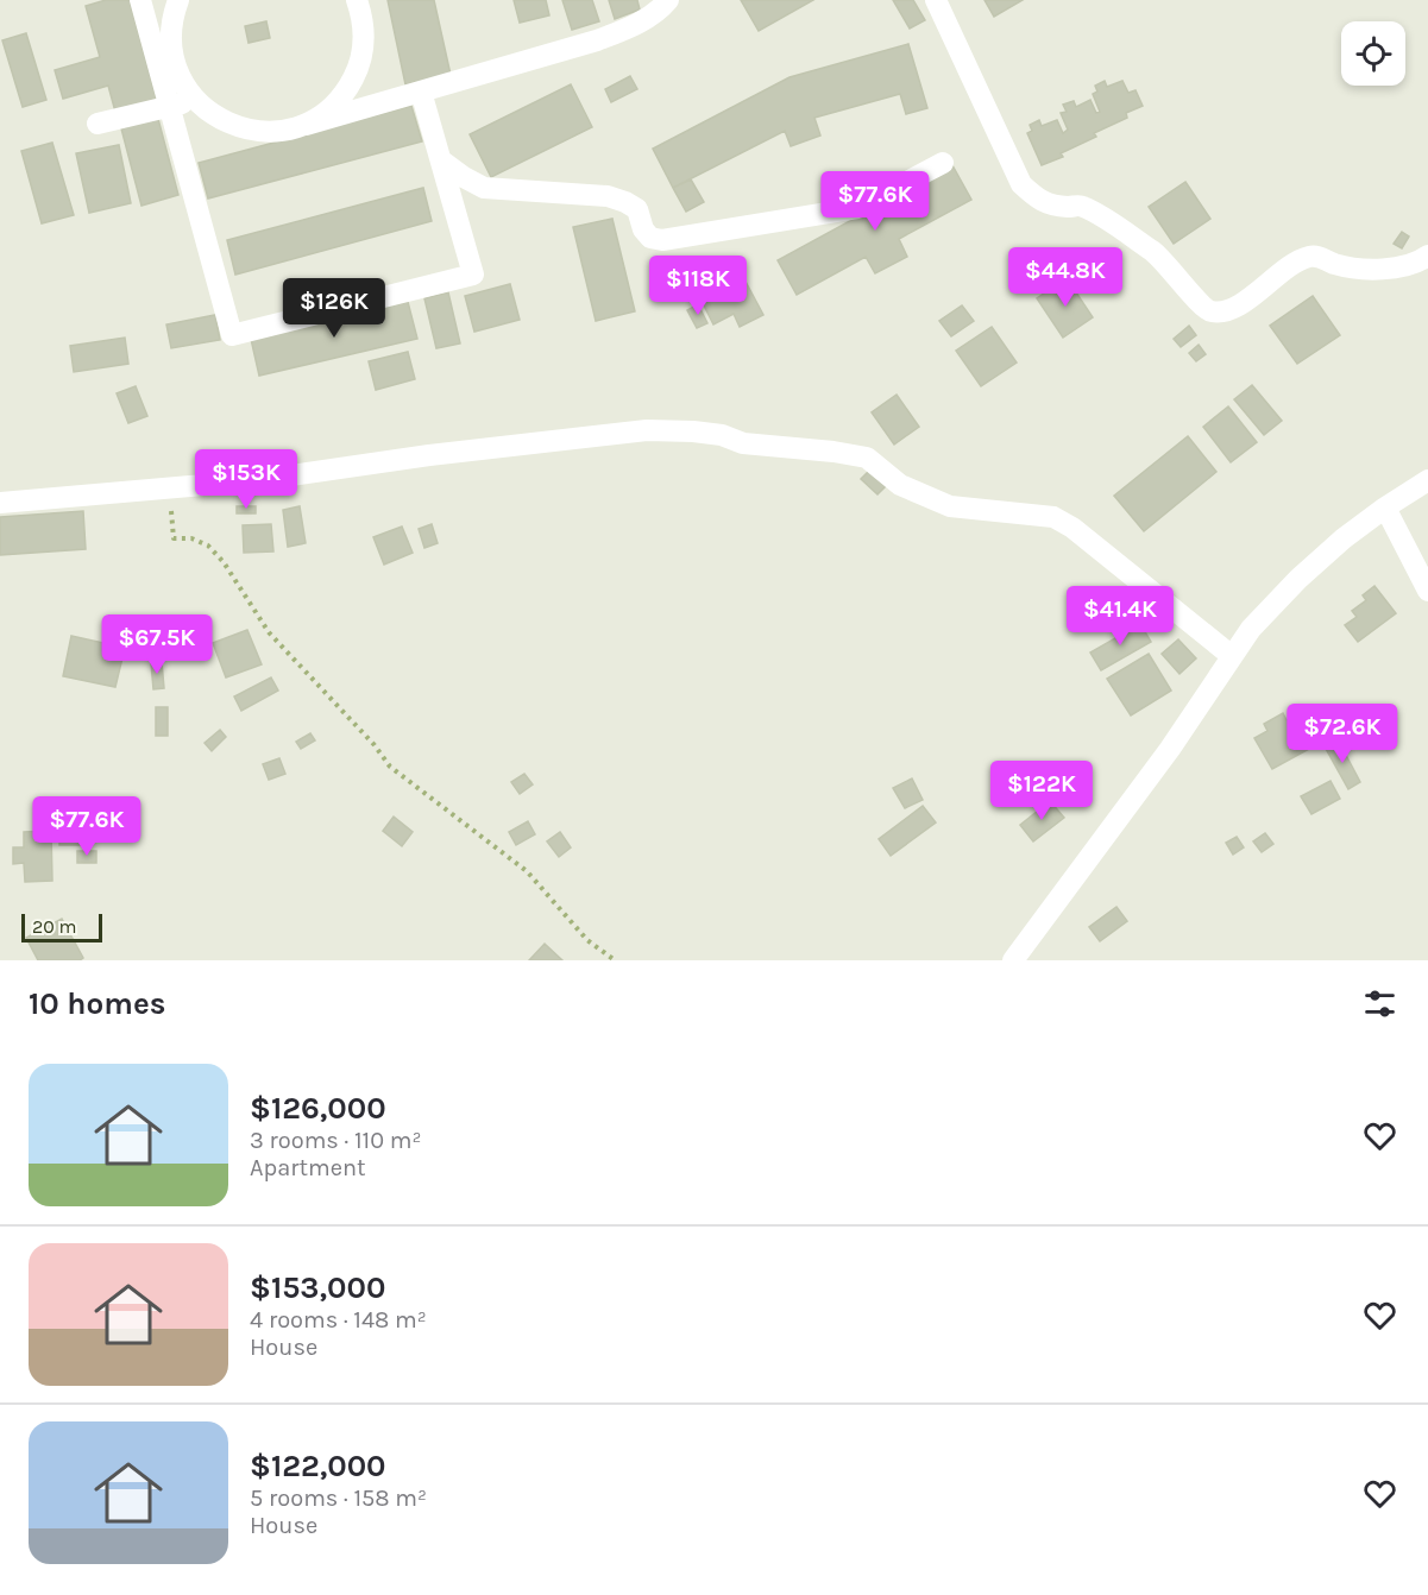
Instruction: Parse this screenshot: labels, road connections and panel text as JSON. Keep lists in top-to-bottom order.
{
  "scale_bar": "20 m",
  "page": {
    "price": [
      "$77.6K",
      "$44.8K",
      "$118K",
      "$126K",
      "$153K",
      "$41.4K",
      "$67.5K",
      "$72.6K",
      "$122K",
      "$77.6K"
    ],
    "scale": "20 m",
    "heading": "10 homes",
    "list": [
      {
        "name": "$126,000",
        "note": "3 rooms · 110 m² · Apartment"
      },
      {
        "name": "$153,000",
        "note": "4 rooms · 148 m² · House"
      },
      {
        "name": "$122,000",
        "note": "5 rooms · 158 m² · House"
      }
    ]
  }
}
